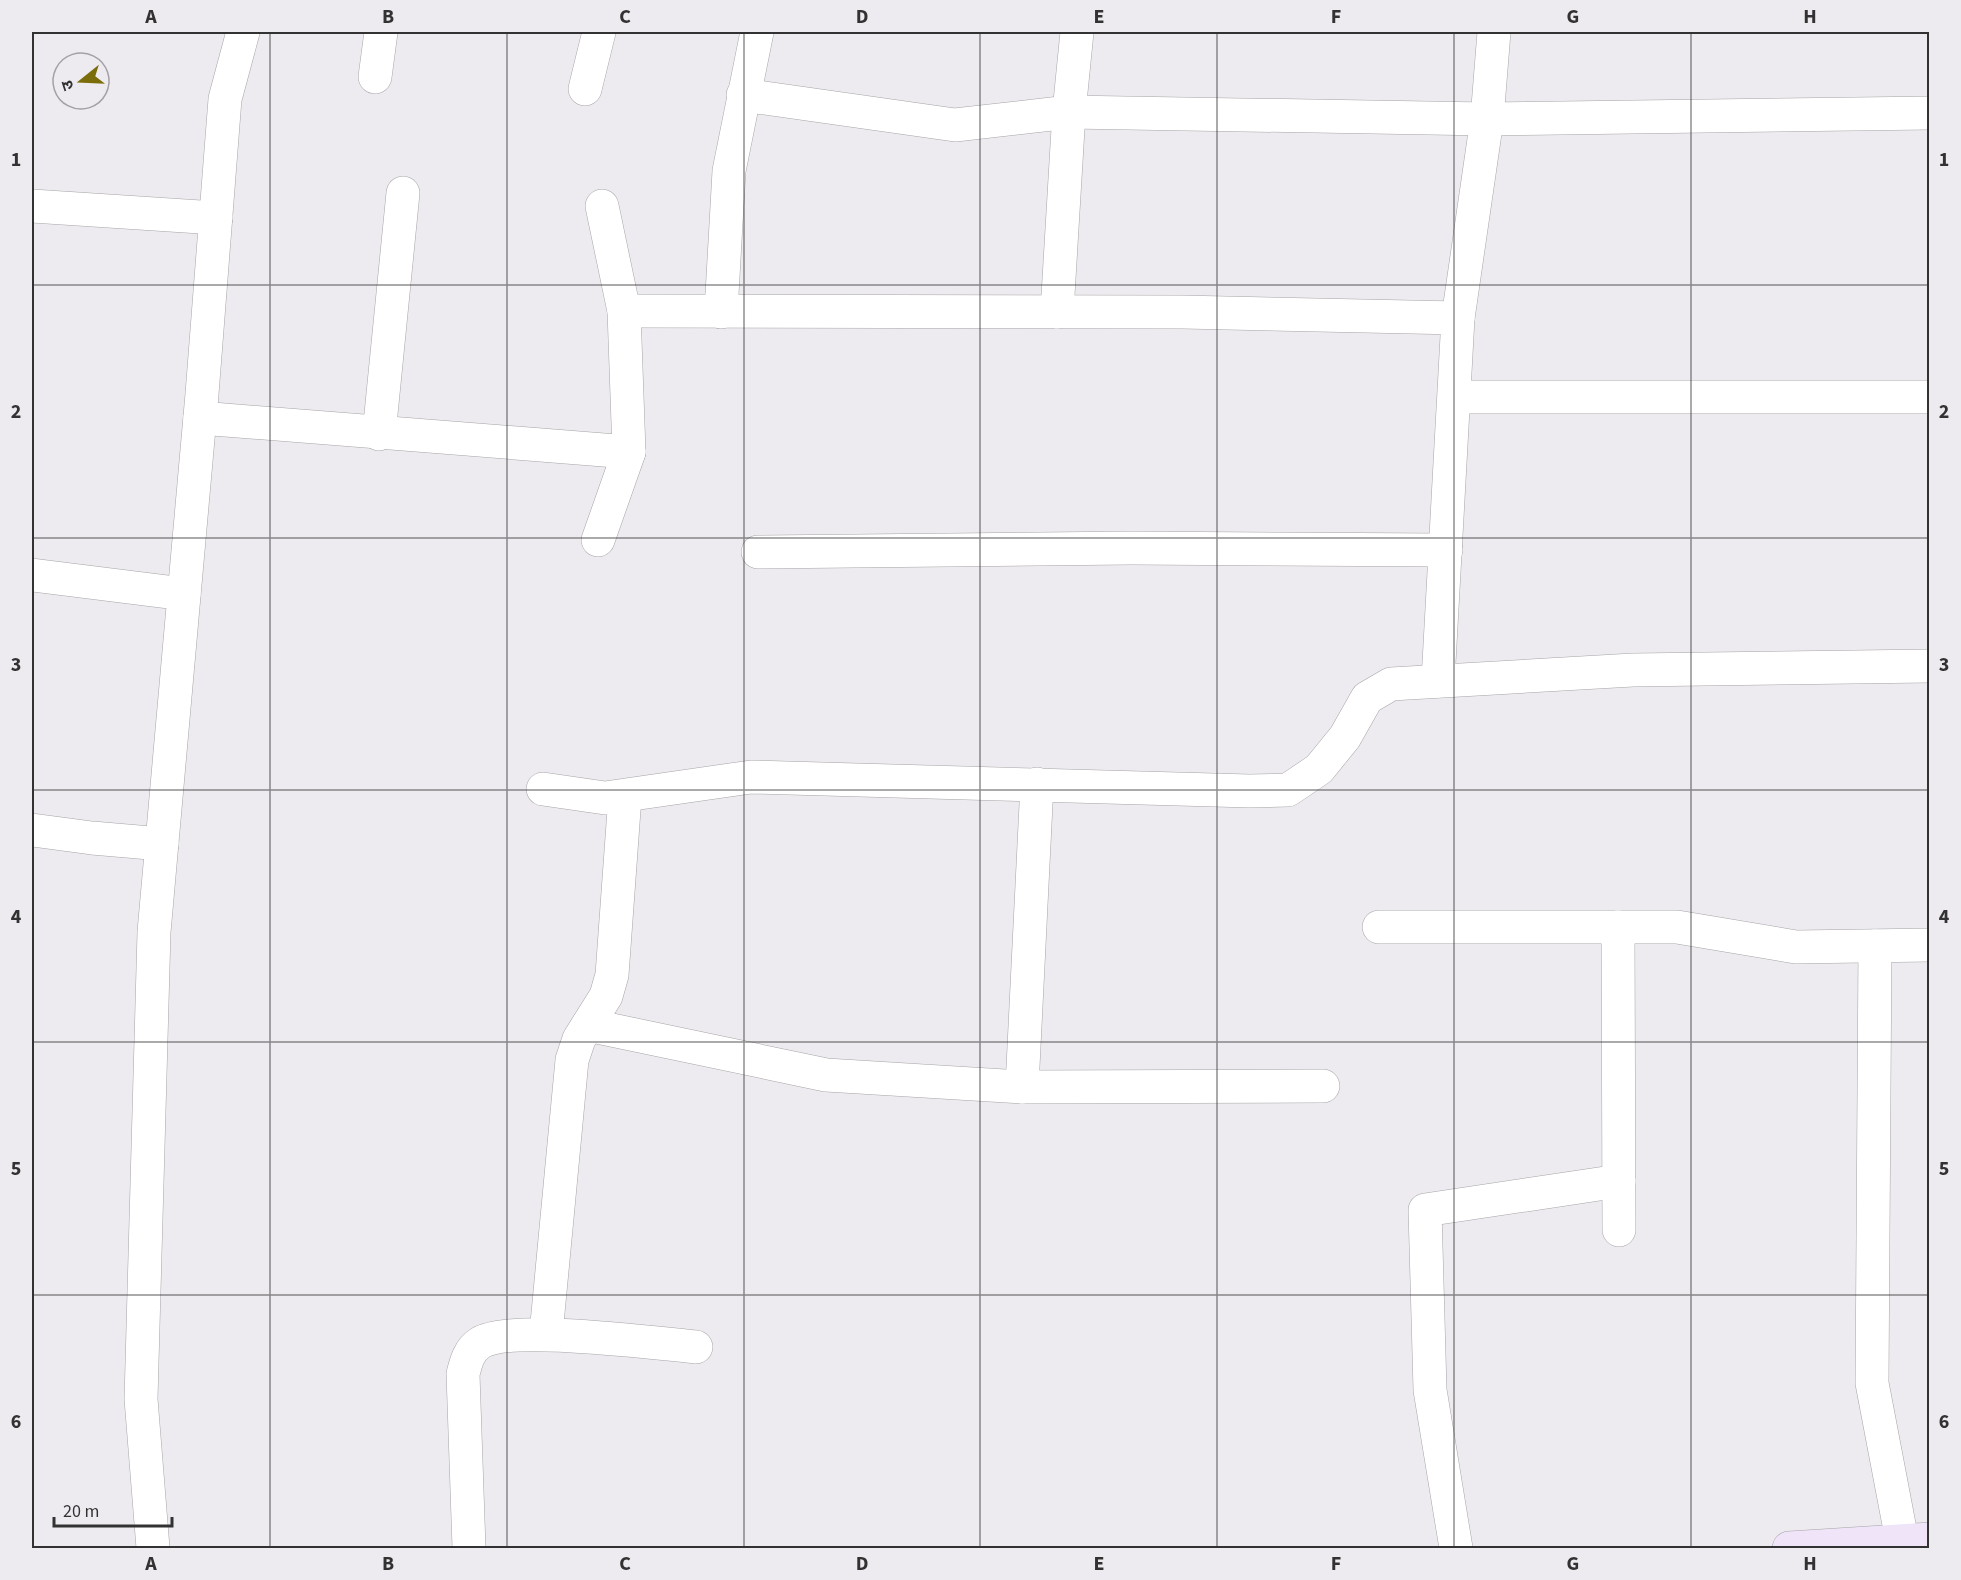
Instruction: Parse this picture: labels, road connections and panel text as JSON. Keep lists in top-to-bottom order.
{
  "scale_bar": "20 m",
  "north": "left",
  "grid": {
    "columns": [
      "A",
      "B",
      "C",
      "D",
      "E",
      "F",
      "G",
      "H"
    ],
    "rows": [
      "1",
      "2",
      "3",
      "4",
      "5",
      "6"
    ]
  }
}
